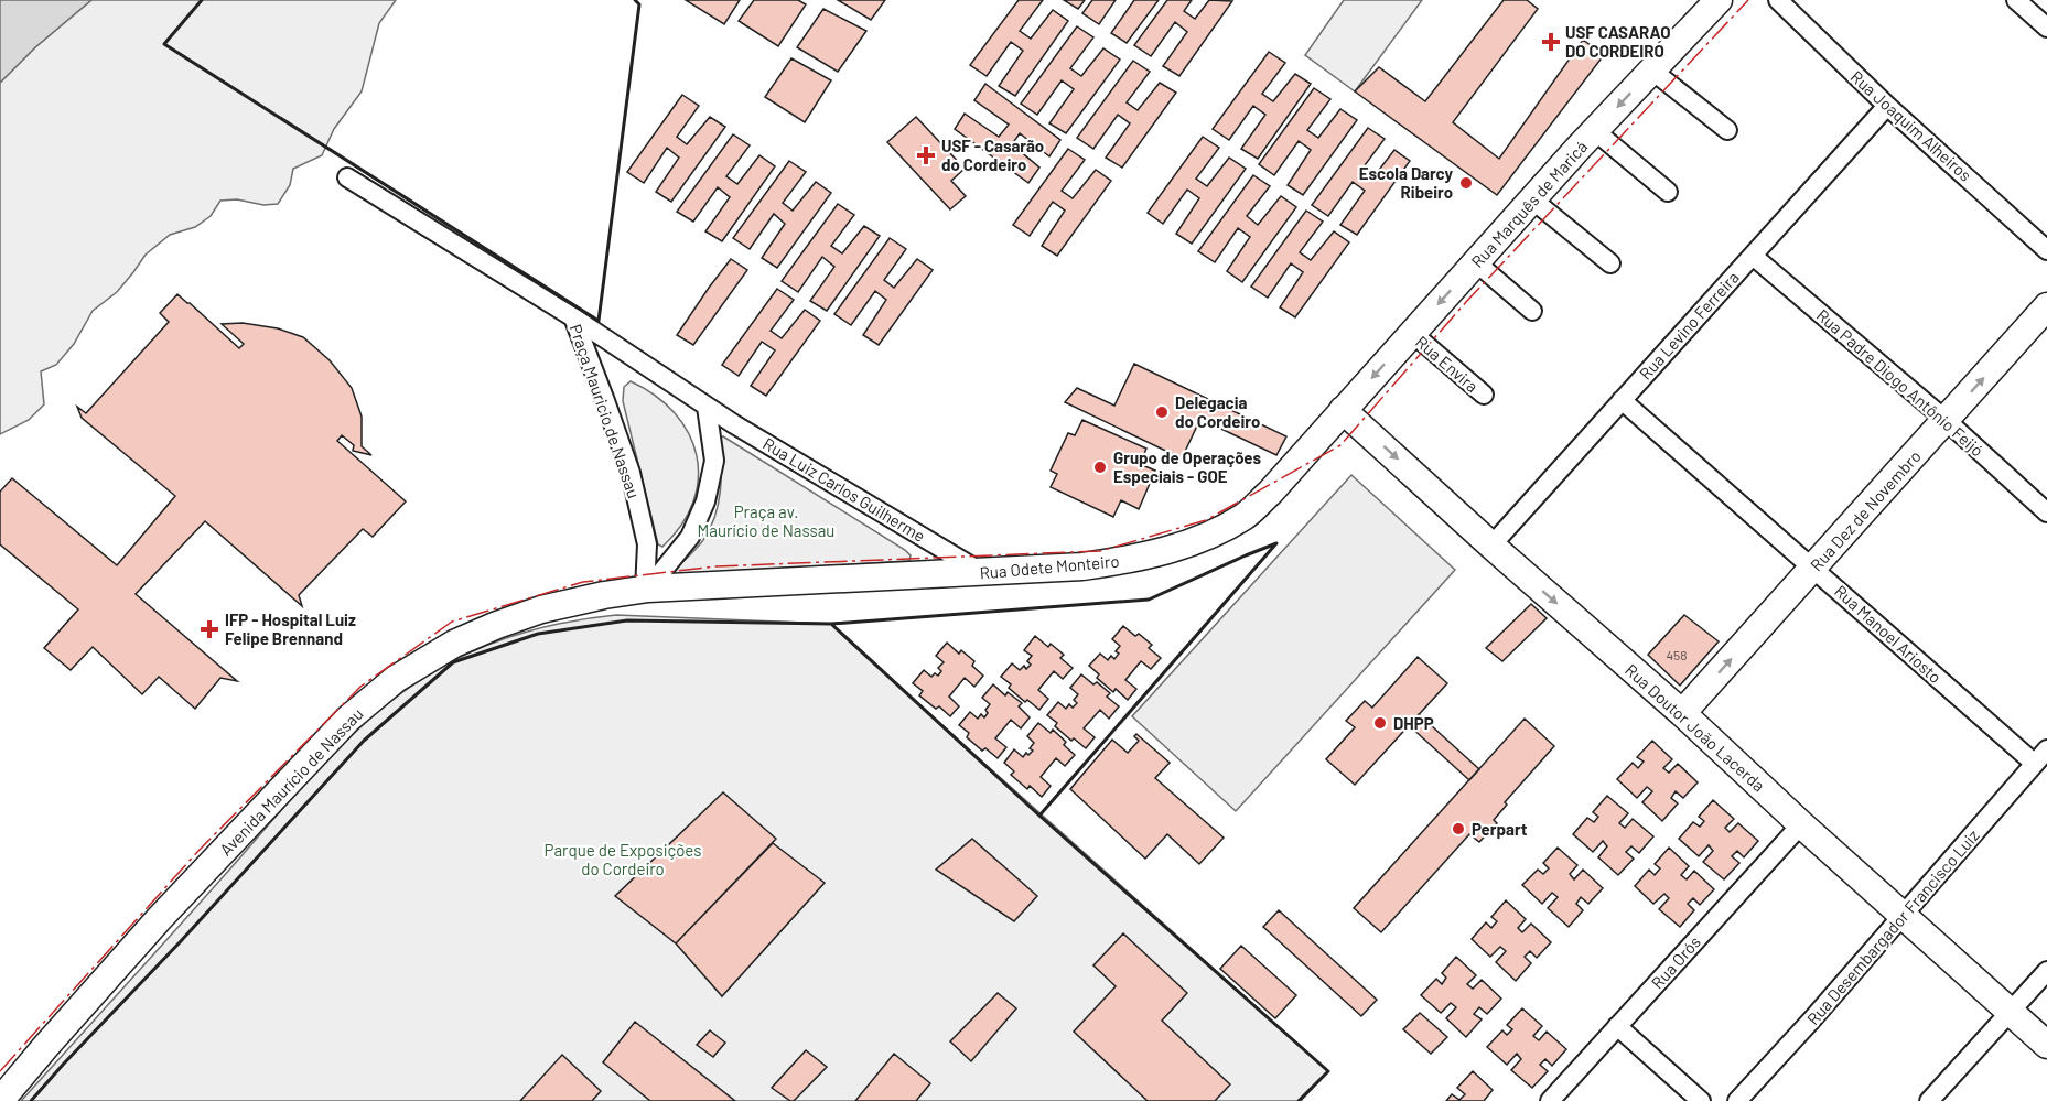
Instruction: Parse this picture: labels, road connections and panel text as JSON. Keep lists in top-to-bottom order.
{
  "streets": {
    "main road": [
      "Rua Marquês de Maricá",
      "Rua Dez de Novembro",
      "Rua Odete Monteiro",
      "Rua Doutor João Lacerda",
      "Avenida Maurício de Nassau"
    ],
    "street": [
      "Rua Joaquim Alheiros",
      "Rua Levino Ferreira",
      "Rua Envira",
      "Rua Padre Diogo Antônio Feijó",
      "Praça Mauricio de Nassau",
      "Rua Luiz Carlos Guilherme",
      "Rua Manoel Ariosto",
      "Rua Desembargador Francisco Luiz",
      "Rua Orós"
    ]
  },
  "crossings": [
    ["Rua Joaquim Alheiros", "Rua Levino Ferreira"],
    ["Rua Marquês de Maricá", "Rua Envira"],
    ["Rua Marquês de Maricá", "Rua Odete Monteiro"],
    ["Rua Marquês de Maricá", "Rua Doutor João Lacerda"],
    ["Rua Levino Ferreira", "Rua Padre Diogo Antônio Feijó"],
    ["Rua Levino Ferreira", "Rua Manoel Ariosto"],
    ["Rua Levino Ferreira", "Rua Doutor João Lacerda"],
    ["Rua Padre Diogo Antônio Feijó", "Rua Dez de Novembro"],
    ["Praça Mauricio de Nassau", "Rua Luiz Carlos Guilherme"],
    ["Praça Mauricio de Nassau", "Avenida Maurício de Nassau"],
    ["Rua Luiz Carlos Guilherme", "Rua Odete Monteiro"],
    ["Rua Dez de Novembro", "Rua Manoel Ariosto"],
    ["Rua Dez de Novembro", "Rua Doutor João Lacerda"],
    ["Rua Odete Monteiro", "Rua Doutor João Lacerda"],
    ["Rua Odete Monteiro", "Avenida Maurício de Nassau"],
    ["Rua Manoel Ariosto", "Rua Desembargador Francisco Luiz"],
    ["Rua Doutor João Lacerda", "Rua Desembargador Francisco Luiz"],
    ["Rua Doutor João Lacerda", "Rua Orós"]
  ],
  "one_way": ["Rua Marquês de Maricá", "Rua Dez de Novembro", "Rua Doutor João Lacerda"],
  "parks": ["Praça av. Maurício de Nassau", "Parque de Exposições do Cordeiro"],
  "places": {
    "health": ["USF CASARAO DO CORDEIRO", "USF - Casarão do Cordeiro", "IFP - Hospital Luiz Felipe Brennand"],
    "other": [
      "Escola Darcy Ribeiro",
      "Delegacia do Cordeiro",
      "Grupo de Operações Especiais - GOE",
      "DHPP",
      "Perpart"
    ]
  },
  "house_numbers": ["458"]
}
